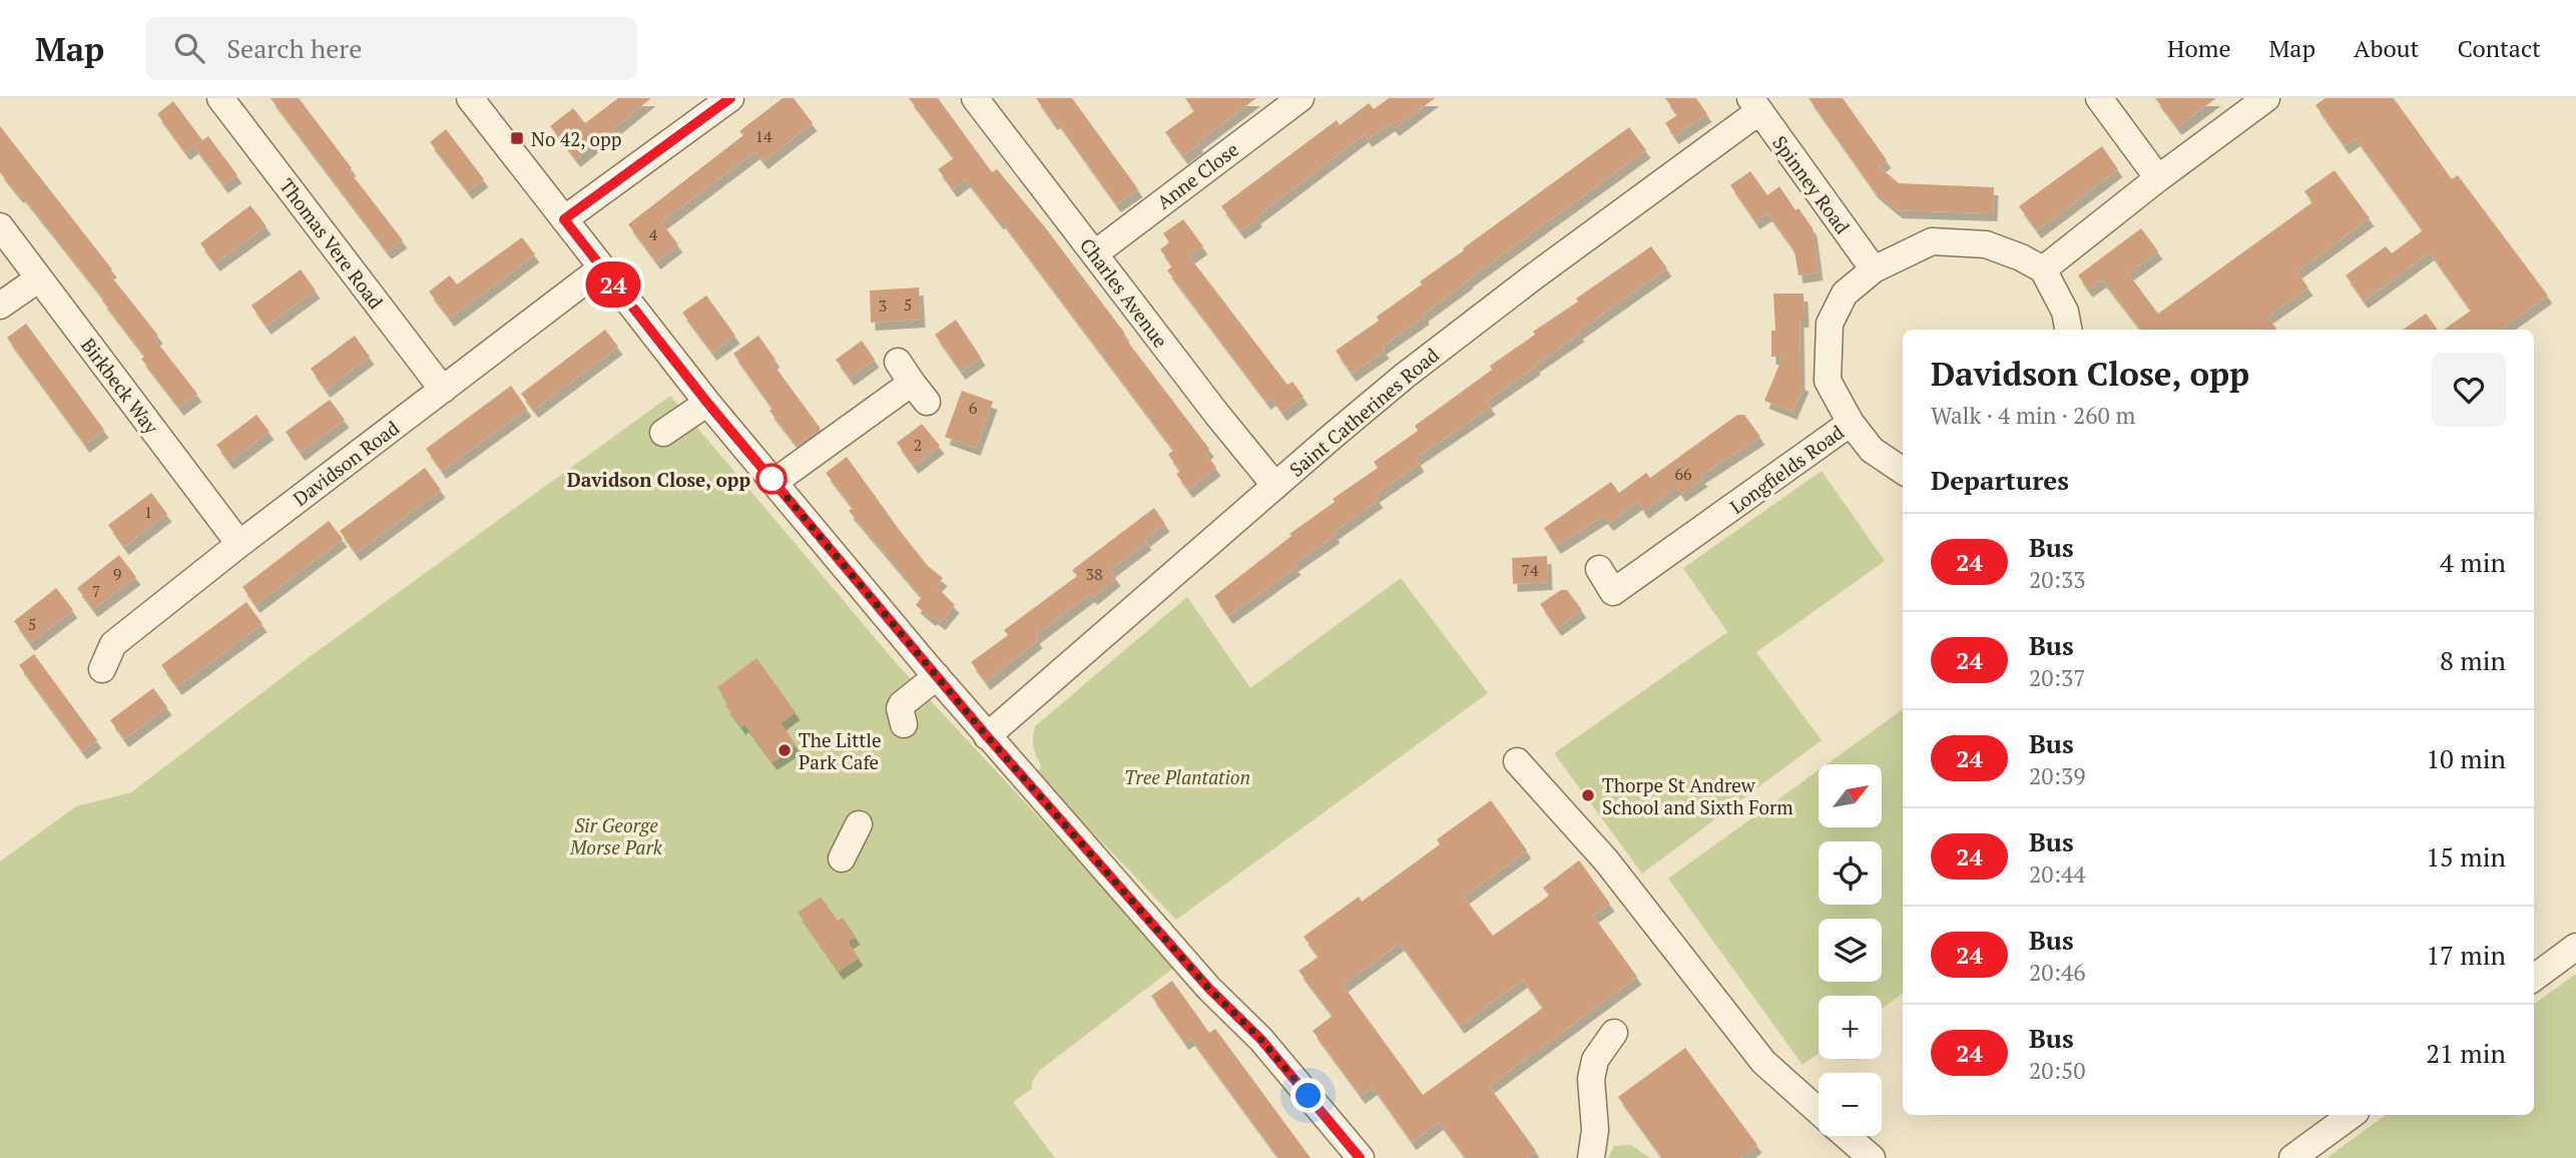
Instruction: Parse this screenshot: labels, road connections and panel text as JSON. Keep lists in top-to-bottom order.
{
  "streets": {
    "street": [
      "Anne Close",
      "Spinney Road",
      "Thomas Vere Road",
      "Charles Avenue",
      "Birkbeck Way",
      "Saint Catherines Road",
      "Davidson Road",
      "Longfields Road"
    ]
  },
  "crossings": [
    ["Anne Close", "Charles Avenue"],
    ["Spinney Road", "Saint Catherines Road"],
    ["Spinney Road", "Longfields Road"],
    ["Thomas Vere Road", "Davidson Road"],
    ["Charles Avenue", "Saint Catherines Road"],
    ["Birkbeck Way", "Davidson Road"]
  ],
  "parks": ["Tree Plantation", "Sir George Morse Park"],
  "places": {
    "transit": ["No 42, opp"],
    "other": ["Davidson Close, opp", "The Little Park Cafe", "Thorpe St Andrew School and Sixth Form"]
  },
  "lines": ["bus line 24"],
  "house_numbers": [
    "14",
    "4",
    "5",
    "3",
    "6",
    "2",
    "66",
    "1",
    "74",
    "9",
    "38",
    "7",
    "5"
  ],
  "north": "top right",
  "page": {
    "header": "Map",
    "search": "Search here",
    "nav": [
      "Home",
      "Map",
      "About",
      "Contact"
    ],
    "on_map": "24",
    "heading": [
      ["Davidson Close, opp", "Walk · 4 min · 260 m"],
      "Departures"
    ],
    "list": [
      {
        "mark": "24",
        "name": "Bus",
        "note": "20:33",
        "value": "4 min"
      },
      {
        "mark": "24",
        "name": "Bus",
        "note": "20:37",
        "value": "8 min"
      },
      {
        "mark": "24",
        "name": "Bus",
        "note": "20:39",
        "value": "10 min"
      },
      {
        "mark": "24",
        "name": "Bus",
        "note": "20:44",
        "value": "15 min"
      },
      {
        "mark": "24",
        "name": "Bus",
        "note": "20:46",
        "value": "17 min"
      },
      {
        "mark": "24",
        "name": "Bus",
        "note": "20:50",
        "value": "21 min"
      }
    ],
    "map_buttons": ["+", "−"]
  }
}
